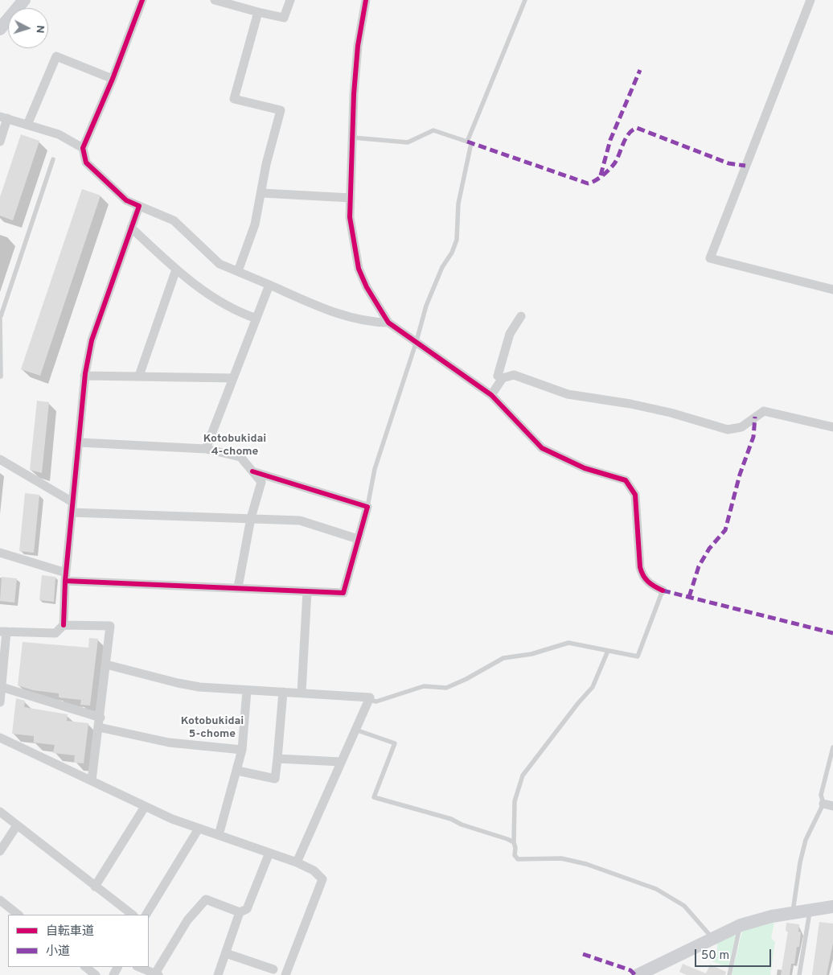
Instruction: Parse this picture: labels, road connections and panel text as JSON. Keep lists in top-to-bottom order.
{
  "districts": ["Kotobukidai 4-chome", "Kotobukidai 5-chome"],
  "legend": ["自転車道", "小道"],
  "scale_bar": "50 m",
  "north": "right"
}
